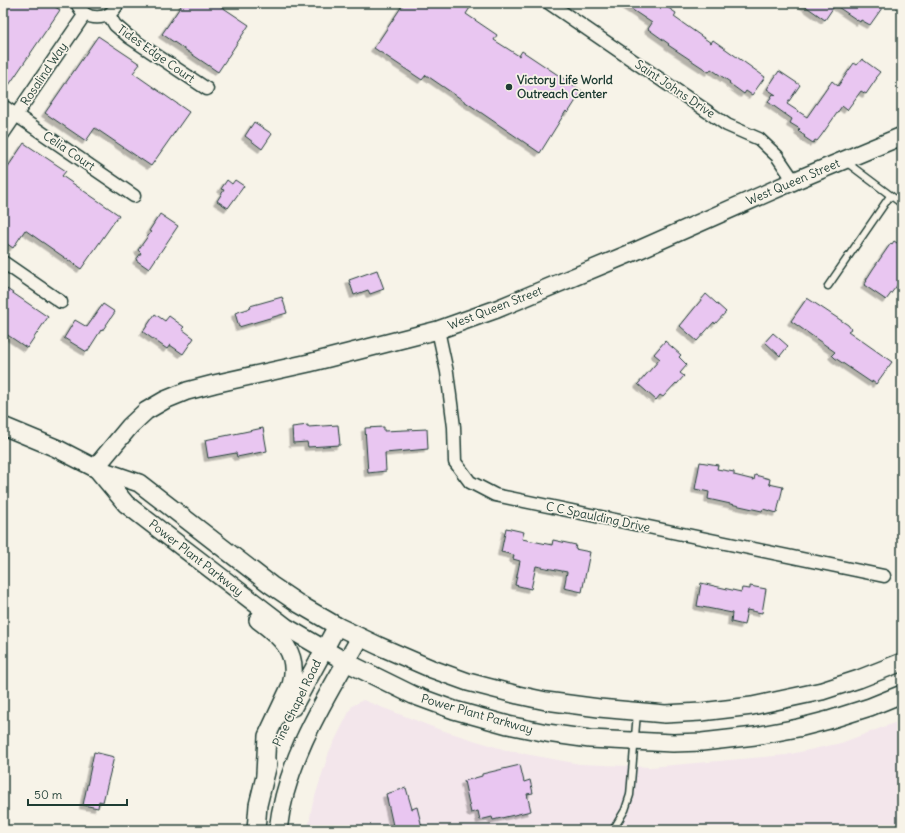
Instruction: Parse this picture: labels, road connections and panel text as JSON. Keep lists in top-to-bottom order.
{
  "streets": {
    "main road": ["West Queen Street", "Power Plant Parkway", "Pine Chapel Road"],
    "street": [
      "Tides Edge Court",
      "Rosalind Way",
      "Saint Johns Drive",
      "Celia Court",
      "C C Spaulding Drive"
    ]
  },
  "crossings": [
    ["Rosalind Way", "Celia Court"],
    ["Saint Johns Drive", "West Queen Street"],
    ["West Queen Street", "C C Spaulding Drive"],
    ["West Queen Street", "Power Plant Parkway"],
    ["Power Plant Parkway", "Pine Chapel Road"]
  ],
  "places": ["Victory Life World Outreach Center"],
  "scale_bar": "50 m"
}
